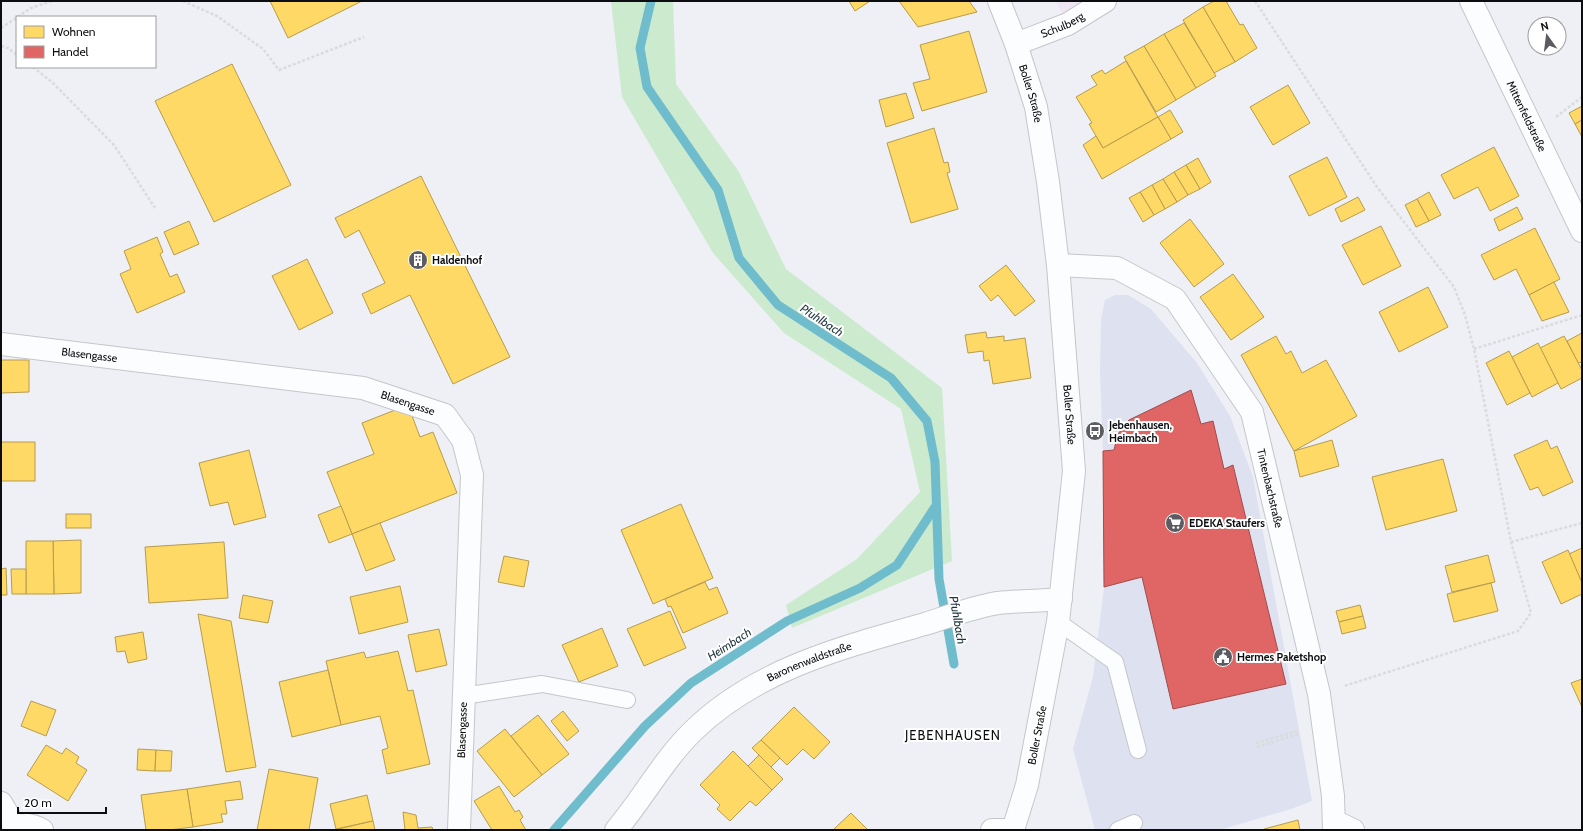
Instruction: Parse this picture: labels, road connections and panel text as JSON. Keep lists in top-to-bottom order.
{
  "streets": {
    "street": [
      "Schulberg",
      "Boller Straße",
      "Mittenfeldstraße",
      "Blasengasse",
      "Tintenbachstraße",
      "Baronenwaldstraße"
    ]
  },
  "crossings": [
    ["Schulberg", "Boller Straße"],
    ["Boller Straße", "Tintenbachstraße"],
    ["Boller Straße", "Baronenwaldstraße"]
  ],
  "districts": ["JEBENHAUSEN"],
  "water": ["Pfuhlbach", "Heimbach"],
  "places": {
    "building": ["Haldenhof"],
    "bus stop": ["Jebenhausen, Heimbach"],
    "supermarket": ["EDEKA Staufers"],
    "public building": ["Hermes Paketshop"]
  },
  "legend": ["Wohnen", "Handel"],
  "scale_bar": "20 m",
  "north": "top"
}
